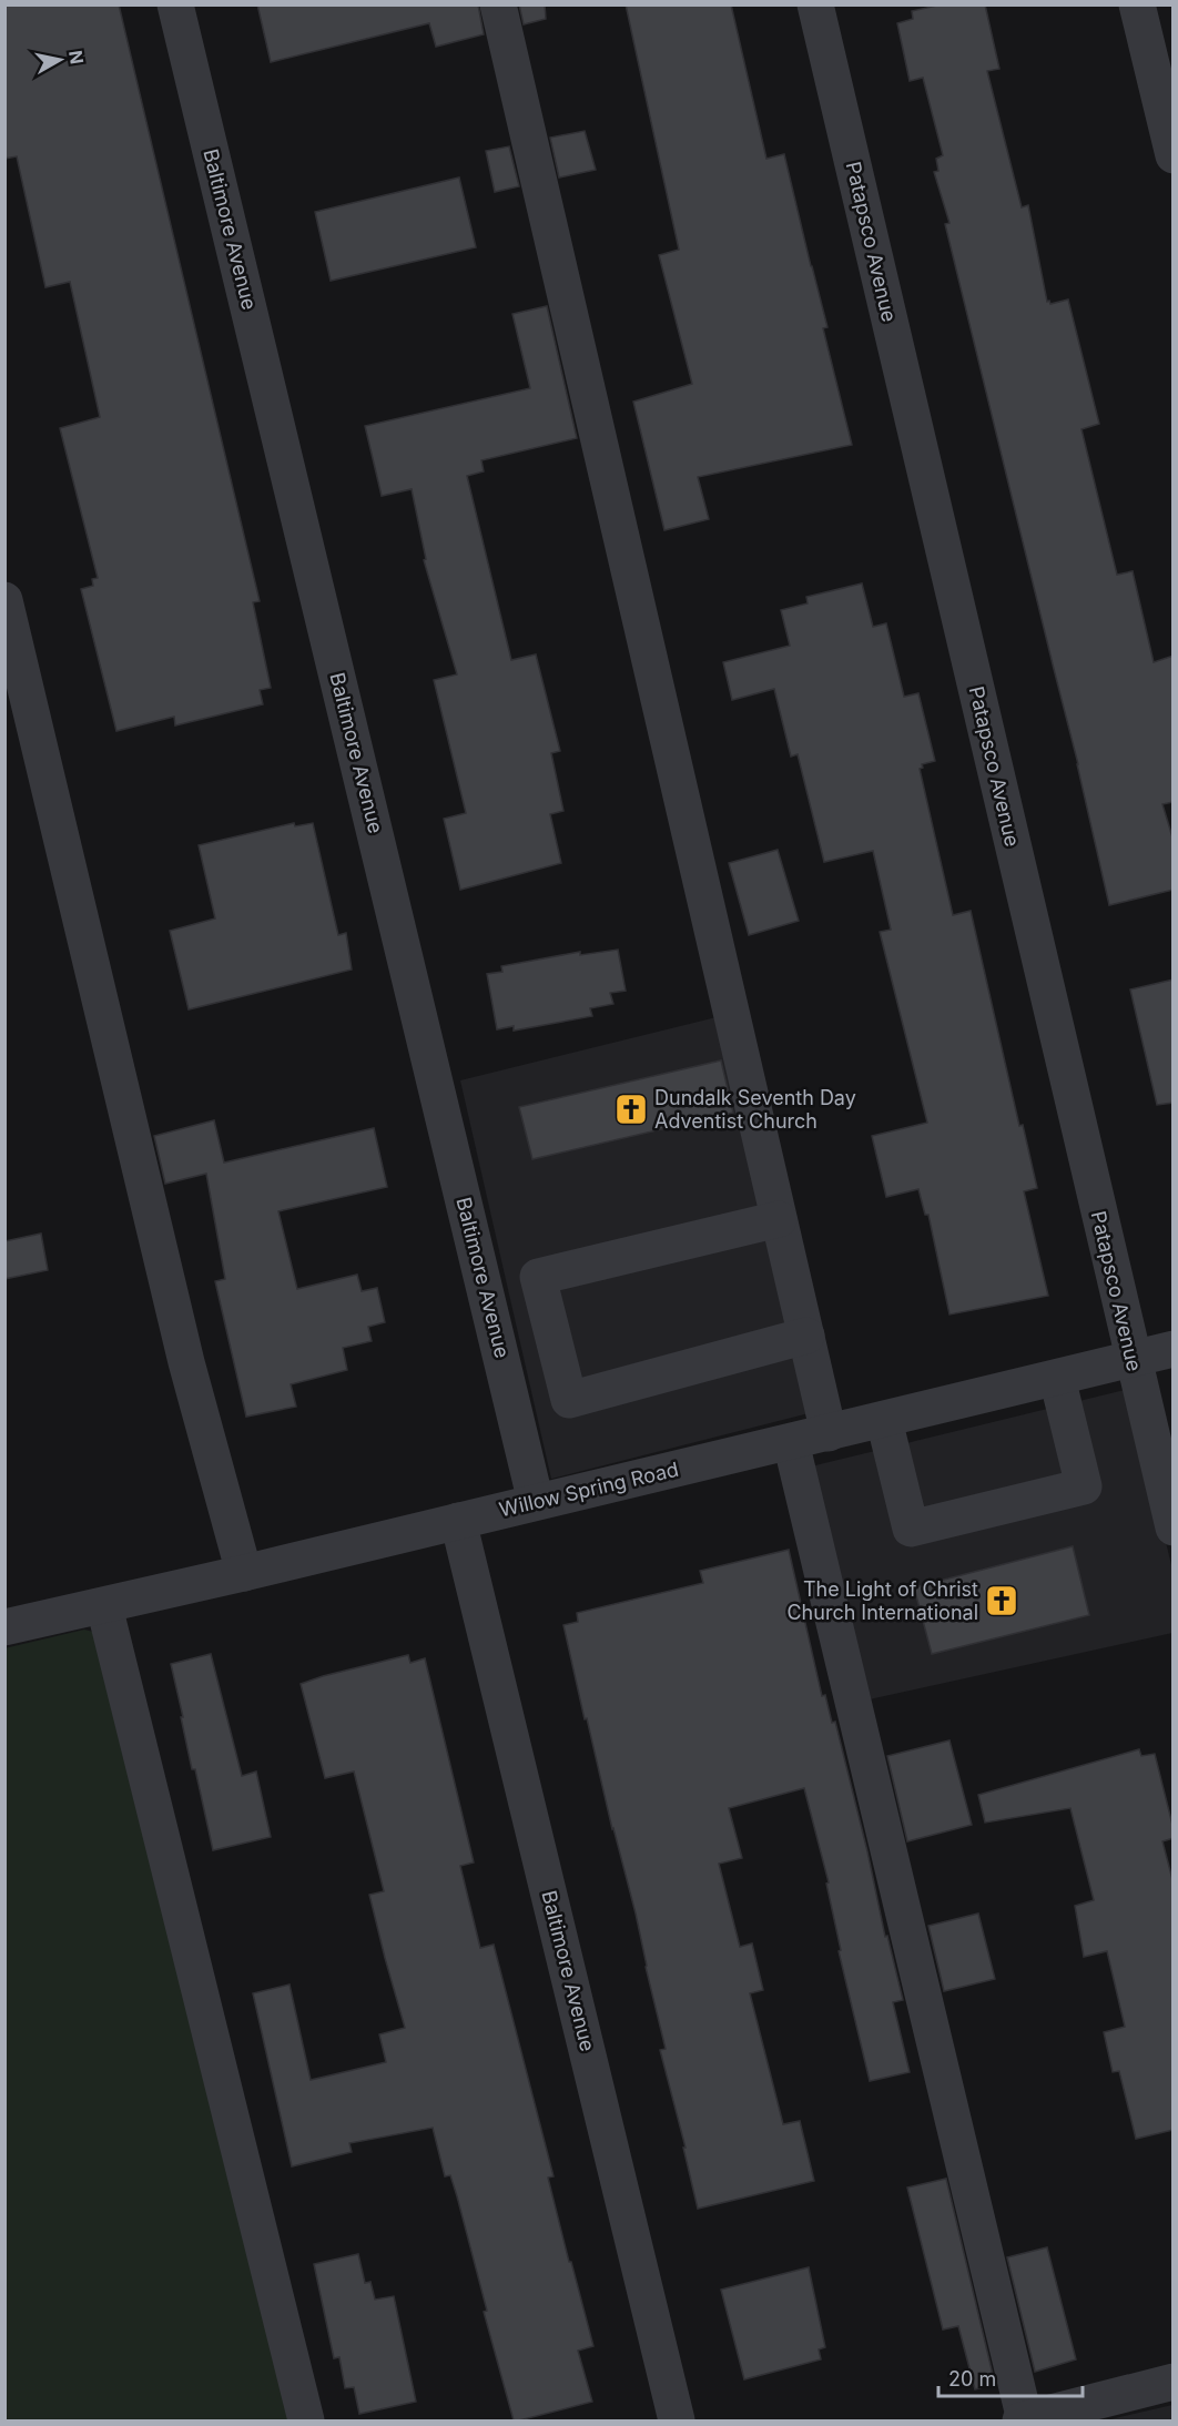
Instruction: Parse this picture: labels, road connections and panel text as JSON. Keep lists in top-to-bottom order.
{
  "streets": {
    "street": ["Baltimore Avenue", "Patapsco Avenue", "Willow Spring Road"]
  },
  "crossings": [
    ["Baltimore Avenue", "Willow Spring Road"],
    ["Patapsco Avenue", "Willow Spring Road"]
  ],
  "places": {
    "church": ["Dundalk Seventh Day Adventist Church", "The Light of Christ Church International"]
  },
  "scale_bar": "20 m",
  "north": "right"
}
